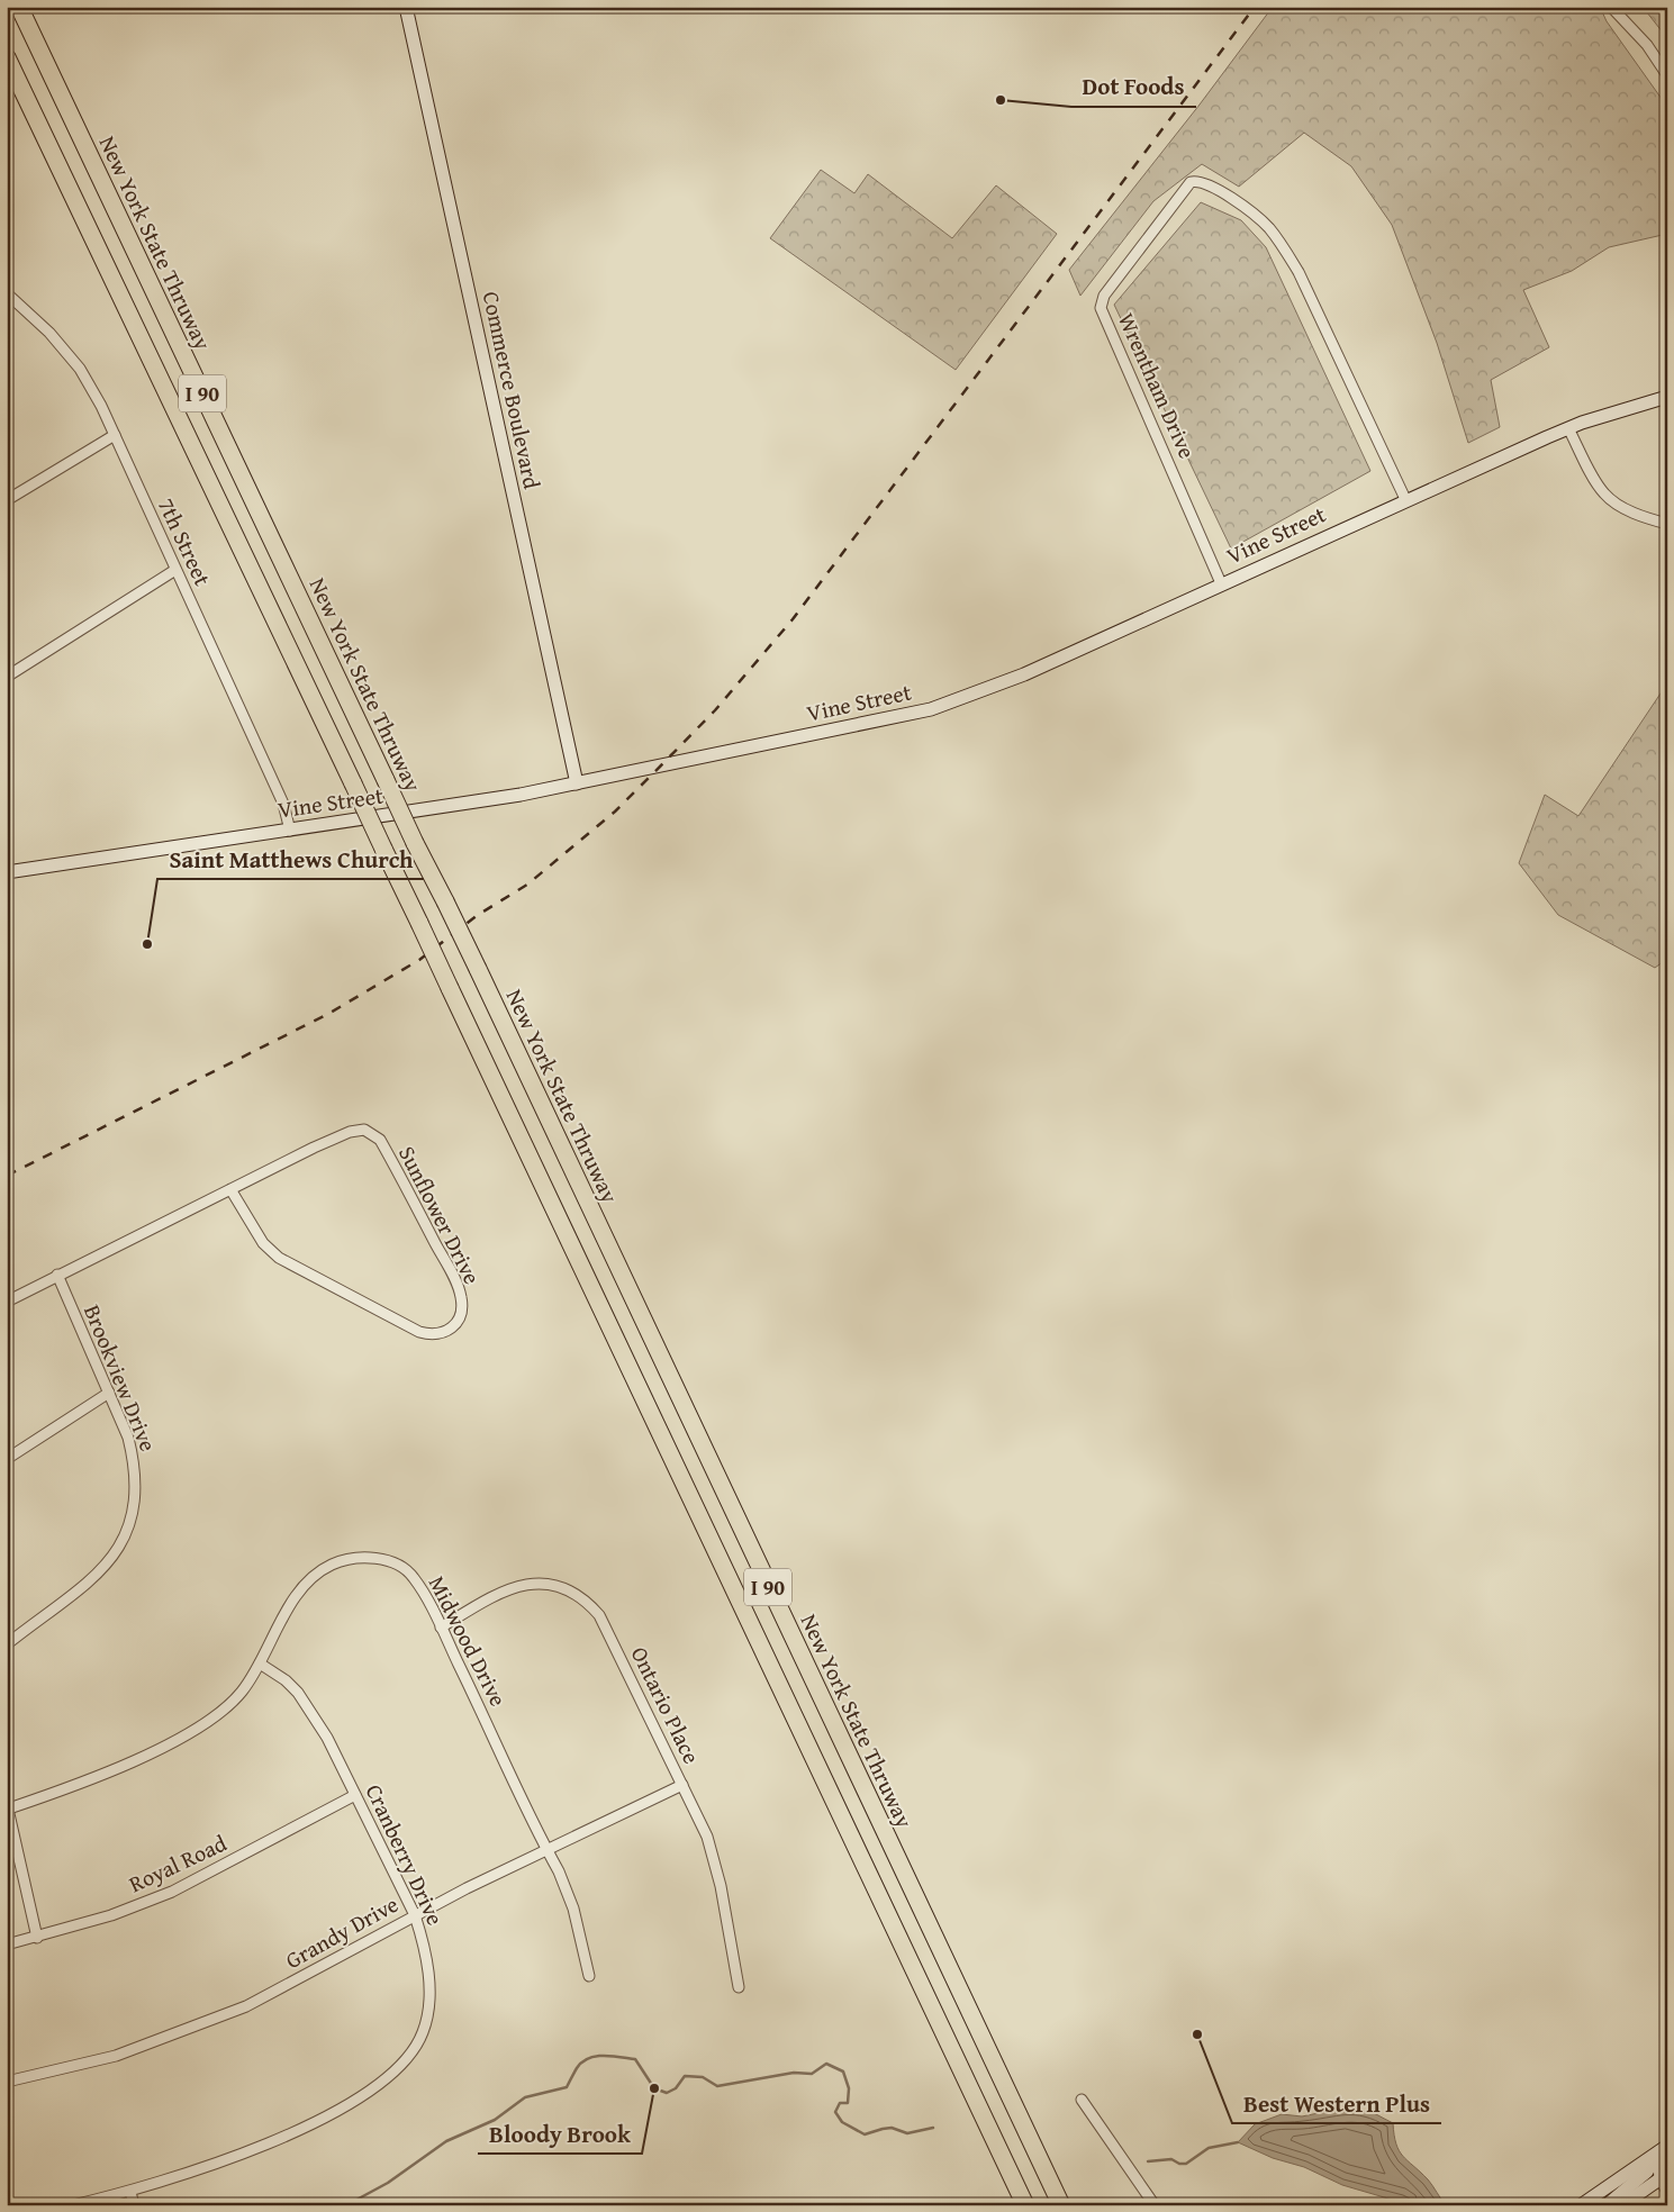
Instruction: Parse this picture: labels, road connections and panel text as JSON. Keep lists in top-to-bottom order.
{
  "streets": {
    "highway": ["New York State Thruway", "I 90"],
    "street": [
      "Wrentham Drive",
      "Commerce Boulevard",
      "Vine Street",
      "7th Street",
      "Sunflower Drive",
      "Brookview Drive",
      "Midwood Drive",
      "Ontario Place",
      "Cranberry Drive",
      "Royal Road",
      "Grandy Drive"
    ]
  },
  "crossings": [
    ["Wrentham Drive", "Vine Street"],
    ["Commerce Boulevard", "Vine Street"],
    ["Vine Street", "7th Street"],
    ["Sunflower Drive", "Brookview Drive"],
    ["Midwood Drive", "Ontario Place"],
    ["Midwood Drive", "Cranberry Drive"],
    ["Midwood Drive", "Grandy Drive"],
    ["Ontario Place", "Grandy Drive"],
    ["Cranberry Drive", "Royal Road"],
    ["Cranberry Drive", "Grandy Drive"]
  ],
  "places": [
    "Dot Foods",
    "Saint Matthews Church",
    "Best Western Plus",
    "Bloody Brook"
  ]
}
